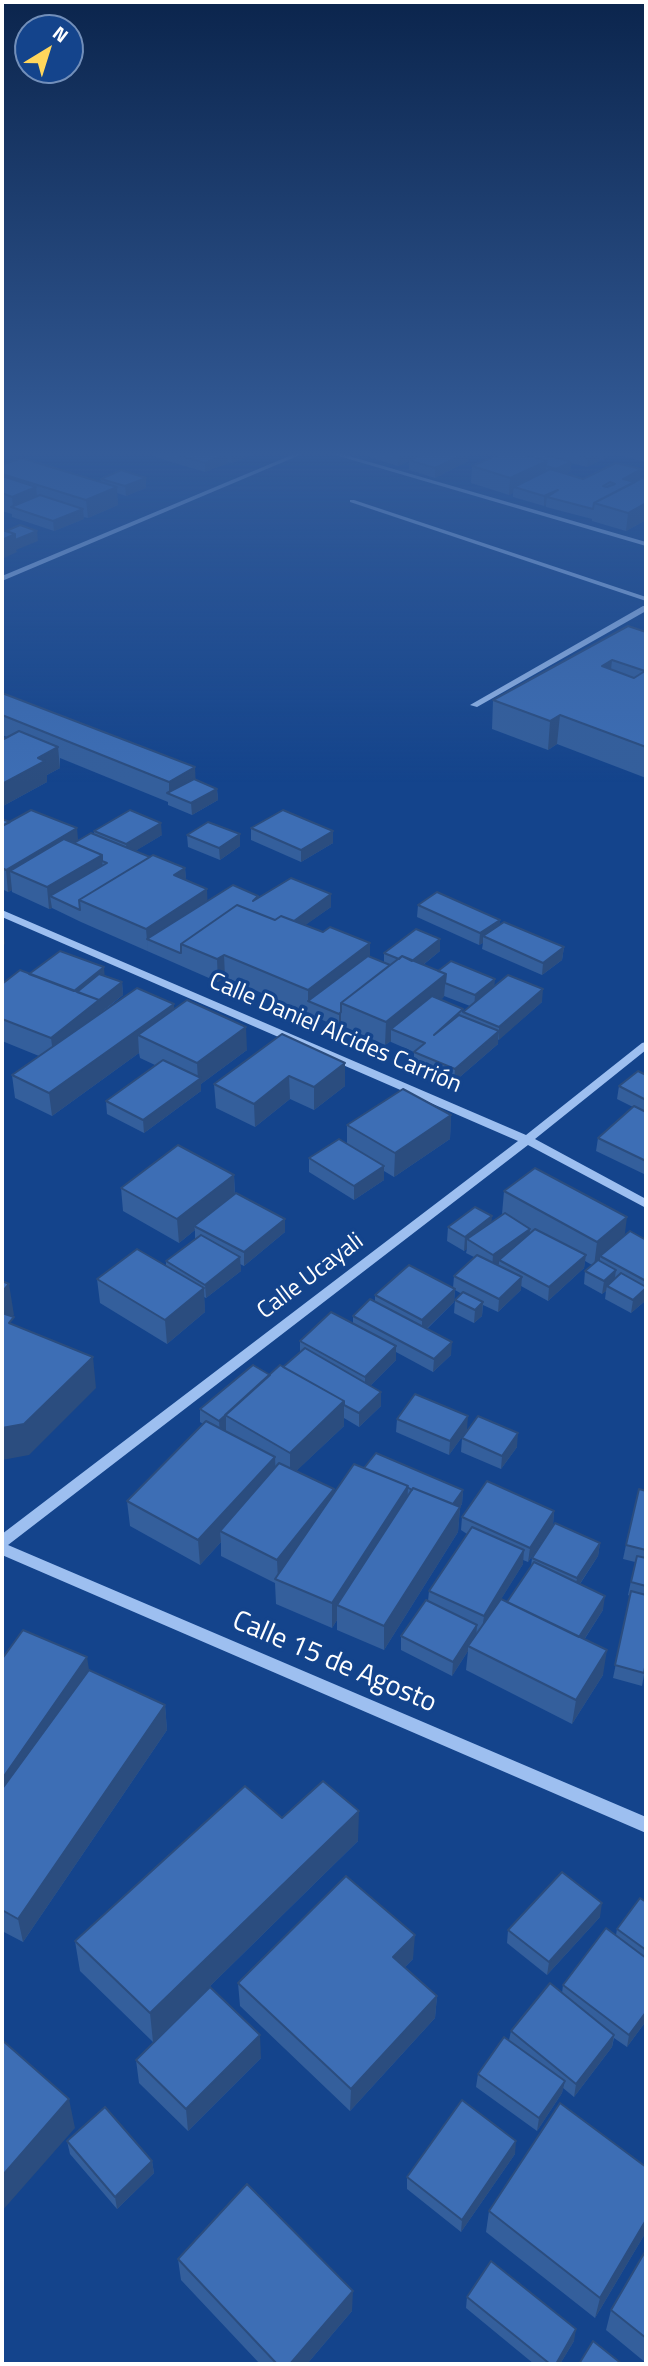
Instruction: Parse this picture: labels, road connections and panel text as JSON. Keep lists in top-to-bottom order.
{
  "streets": {
    "street": ["Calle Daniel Alcides Carrión", "Calle Ucayali", "Calle 15 de Agosto"]
  },
  "crossings": [
    ["Calle Daniel Alcides Carrión", "Calle Ucayali"]
  ],
  "north": "top right"
}
